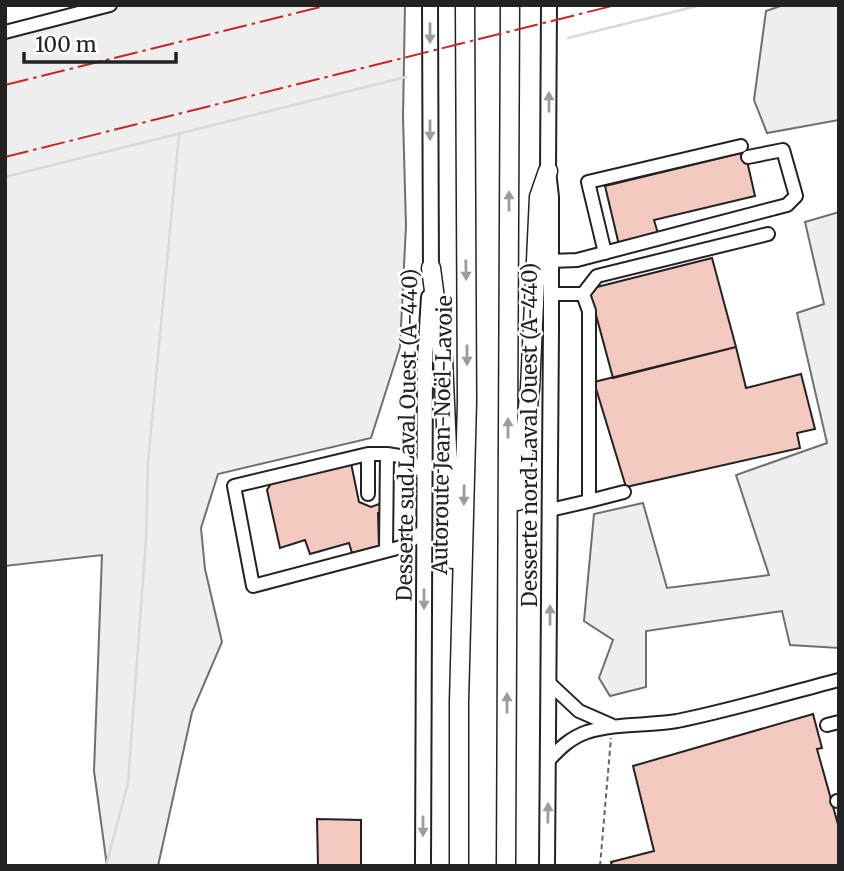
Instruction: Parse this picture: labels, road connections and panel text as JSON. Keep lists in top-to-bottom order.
{
  "streets": {
    "highway": ["Autoroute Jean-Noël-Lavoie"],
    "main road": ["Desserte sud Laval Ouest (A-440)", "Desserte nord Laval Ouest (A-440)"]
  },
  "one_way": ["Desserte sud Laval Ouest (A-440)", "Desserte nord Laval Ouest (A-440)"],
  "scale_bar": "100 m"
}
